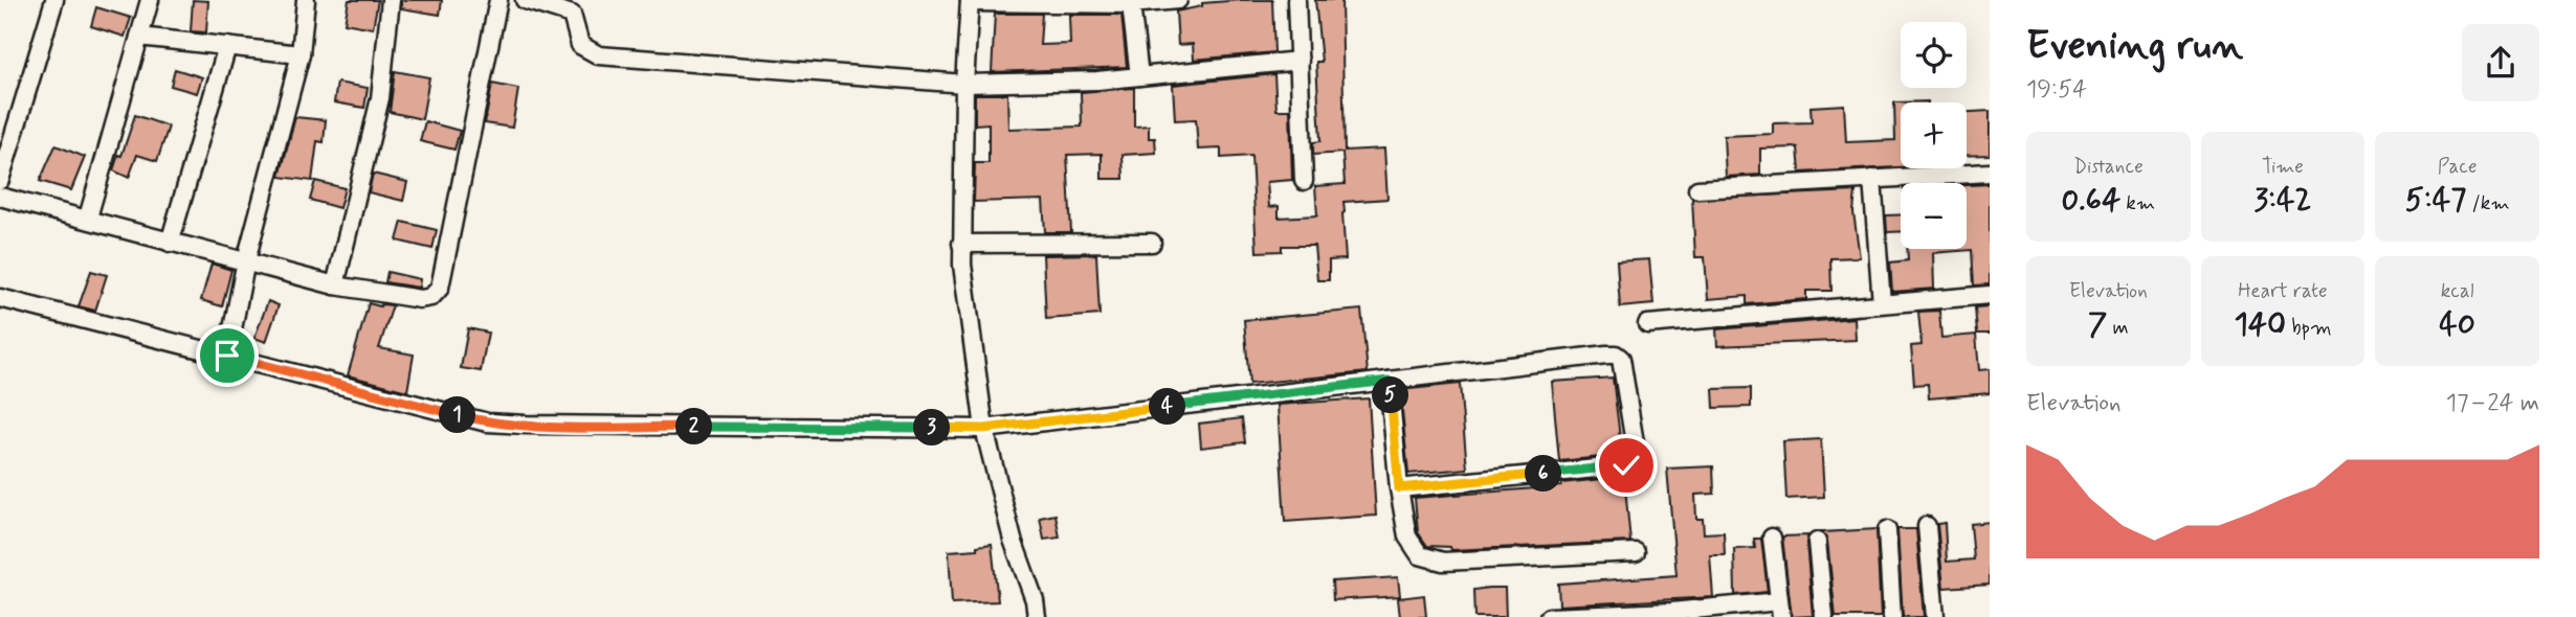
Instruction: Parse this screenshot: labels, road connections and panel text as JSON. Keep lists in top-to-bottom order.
{
  "page": {
    "heading": ["Evening run", "19:54"],
    "map_buttons": ["+", "−"],
    "stats": [
      ["Distance", "0.64 km"],
      ["Time", "3:42"],
      ["Pace", "5:47 /km"],
      ["Elevation", "7 m"],
      ["Heart rate", "140 bpm"],
      ["kcal", "40"]
    ],
    "chart": ["Elevation", "17–24 m"],
    "pins": [
      "5",
      "4",
      "1",
      "2",
      "3",
      "6"
    ]
  }
}
